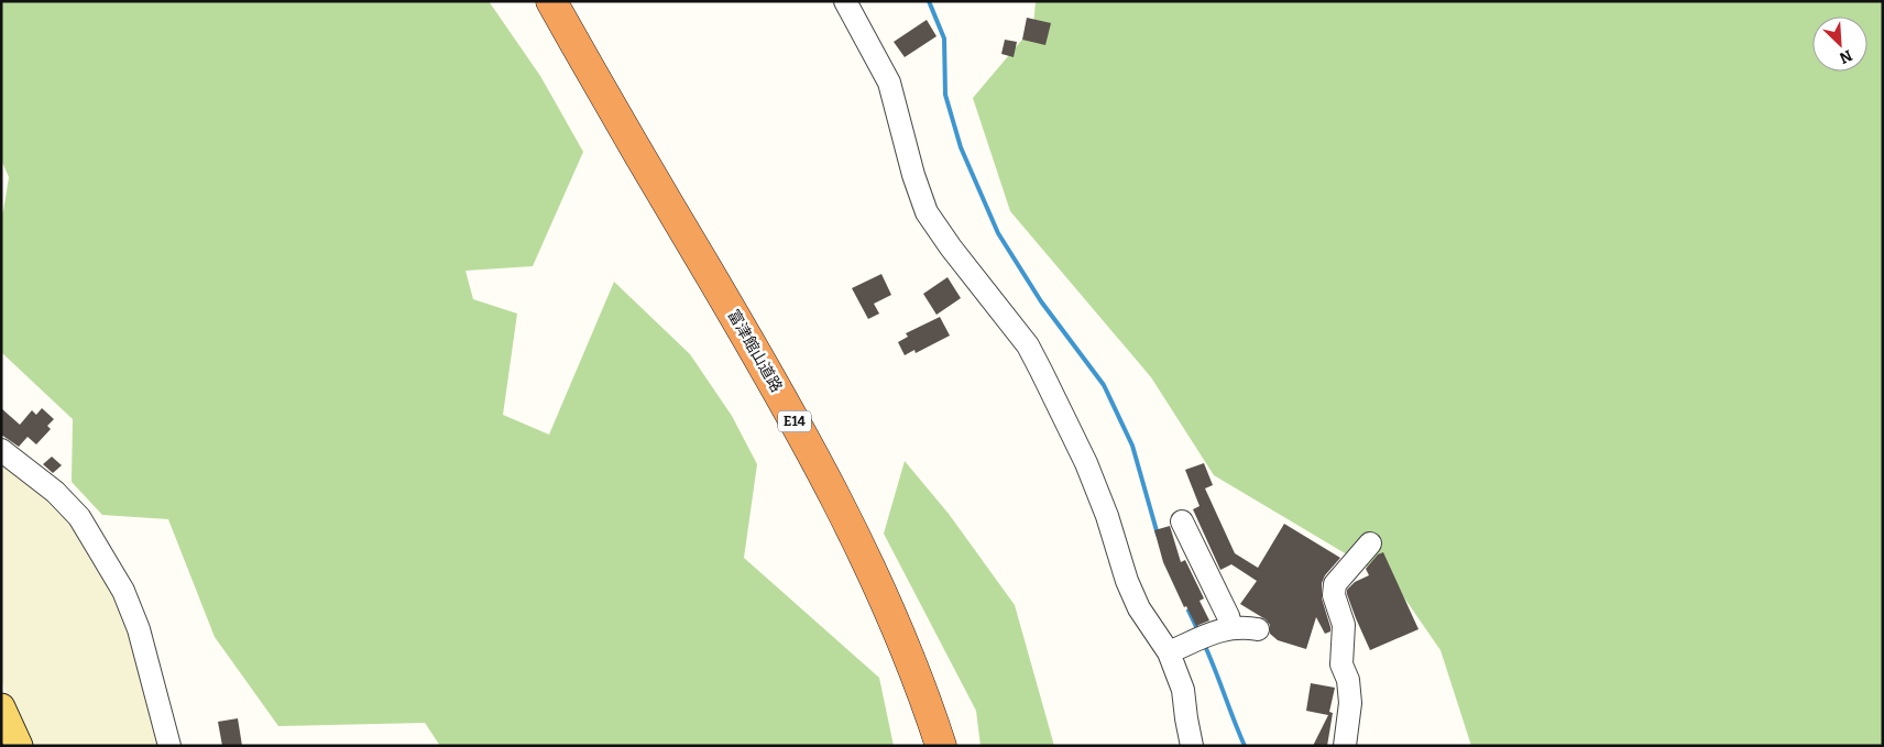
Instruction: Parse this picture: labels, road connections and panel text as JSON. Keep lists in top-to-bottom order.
{
  "streets": {
    "highway": ["富津館山道路", "E14"]
  },
  "north": "bottom right"
}
